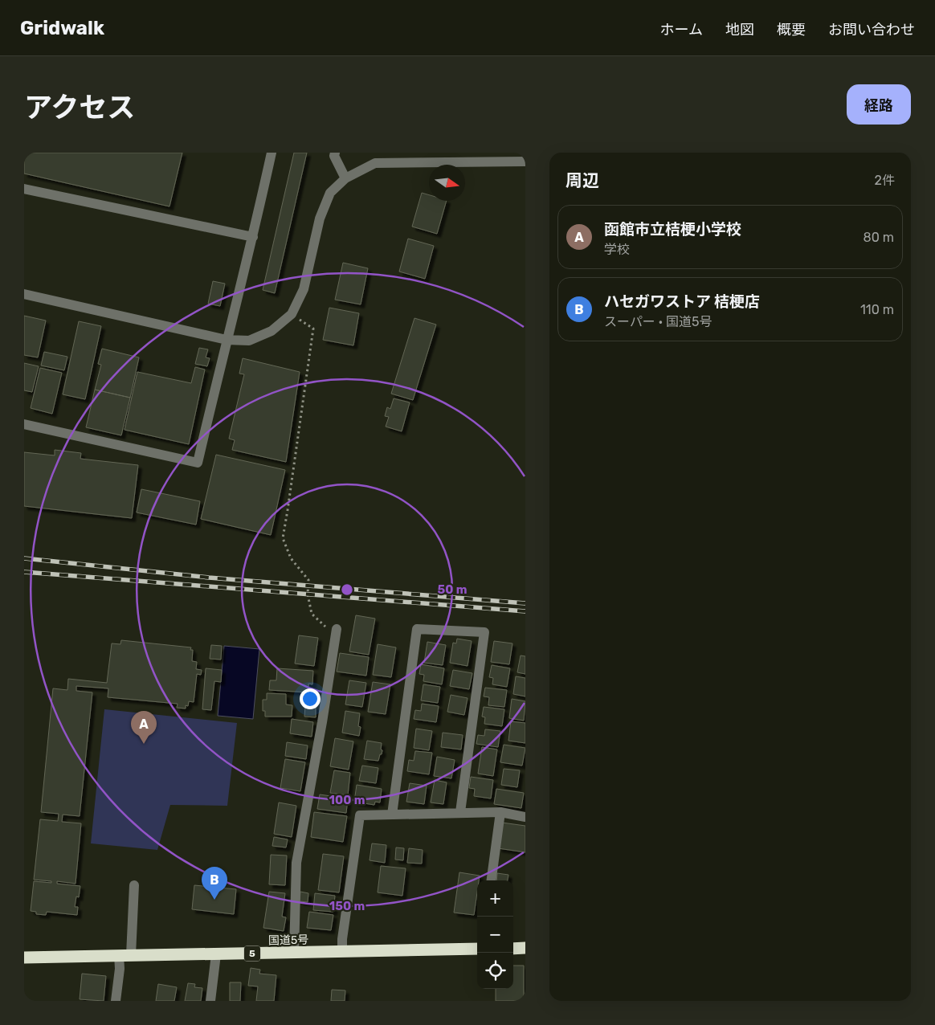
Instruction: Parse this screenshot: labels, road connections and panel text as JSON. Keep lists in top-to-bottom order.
{
  "streets": {
    "highway": ["国道5号", "5"]
  },
  "north": "right",
  "page": {
    "header": "Gridwalk",
    "nav": [
      "ホーム",
      "地図",
      "概要",
      "お問い合わせ"
    ],
    "title": "アクセス",
    "buttons": "経路",
    "heading": ["周辺", "2件"],
    "list": [
      {
        "mark": "A",
        "name": "函館市立桔梗小学校",
        "note": "学校",
        "value": "80 m"
      },
      {
        "mark": "B",
        "name": "ハセガワストア 桔梗店",
        "note": "スーパー · 国道5号",
        "value": "110 m"
      }
    ],
    "pins": ["A", "B"],
    "map_buttons": ["+", "−"]
  },
  "rings": ["50 m", "100 m", "150 m"]
}
